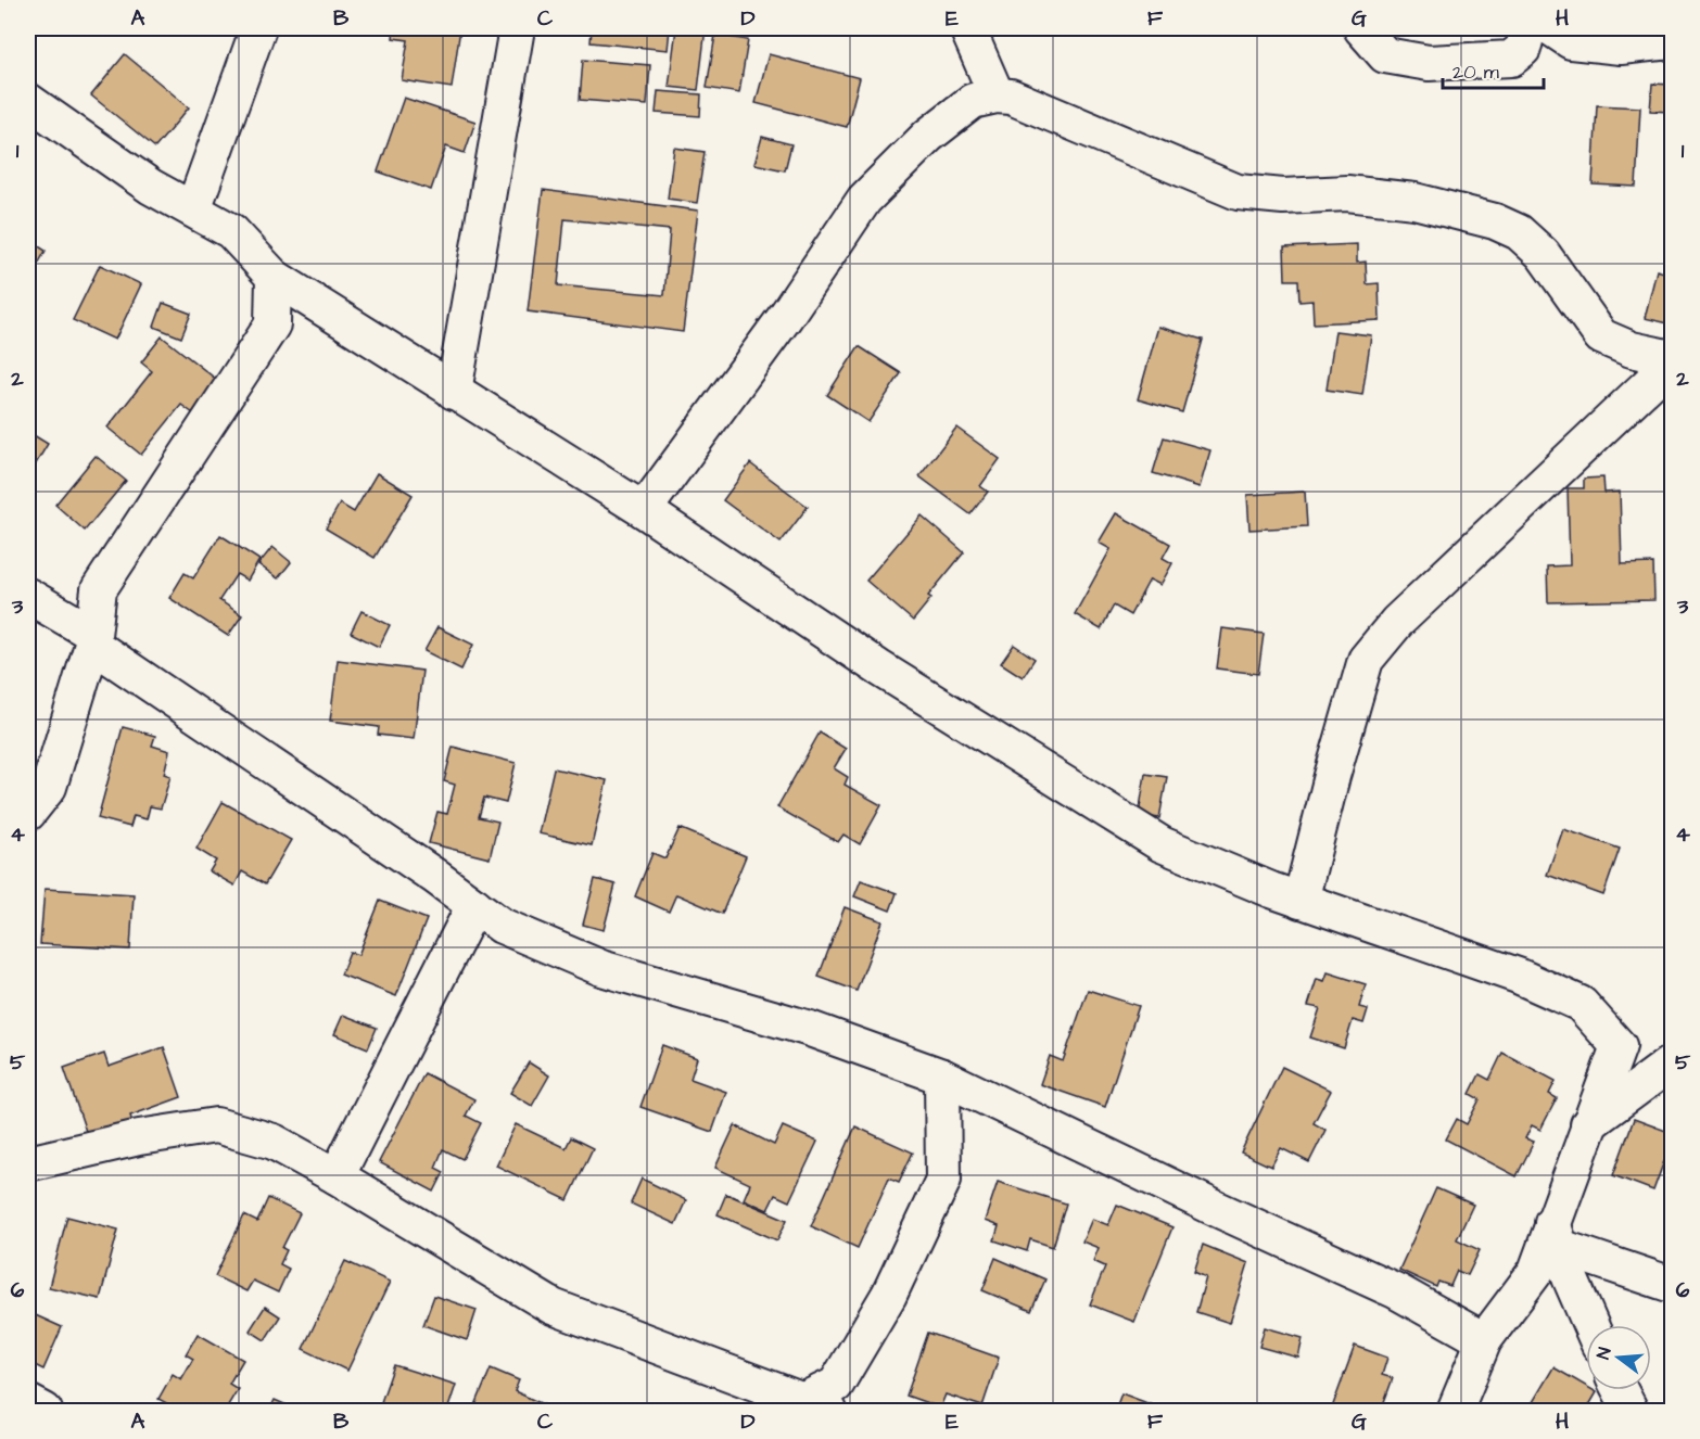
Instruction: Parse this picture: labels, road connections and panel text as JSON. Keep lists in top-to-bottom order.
{
  "scale_bar": "20 m",
  "north": "left",
  "grid": {
    "columns": [
      "A",
      "B",
      "C",
      "D",
      "E",
      "F",
      "G",
      "H"
    ],
    "rows": [
      "1",
      "2",
      "3",
      "4",
      "5",
      "6"
    ]
  }
}
